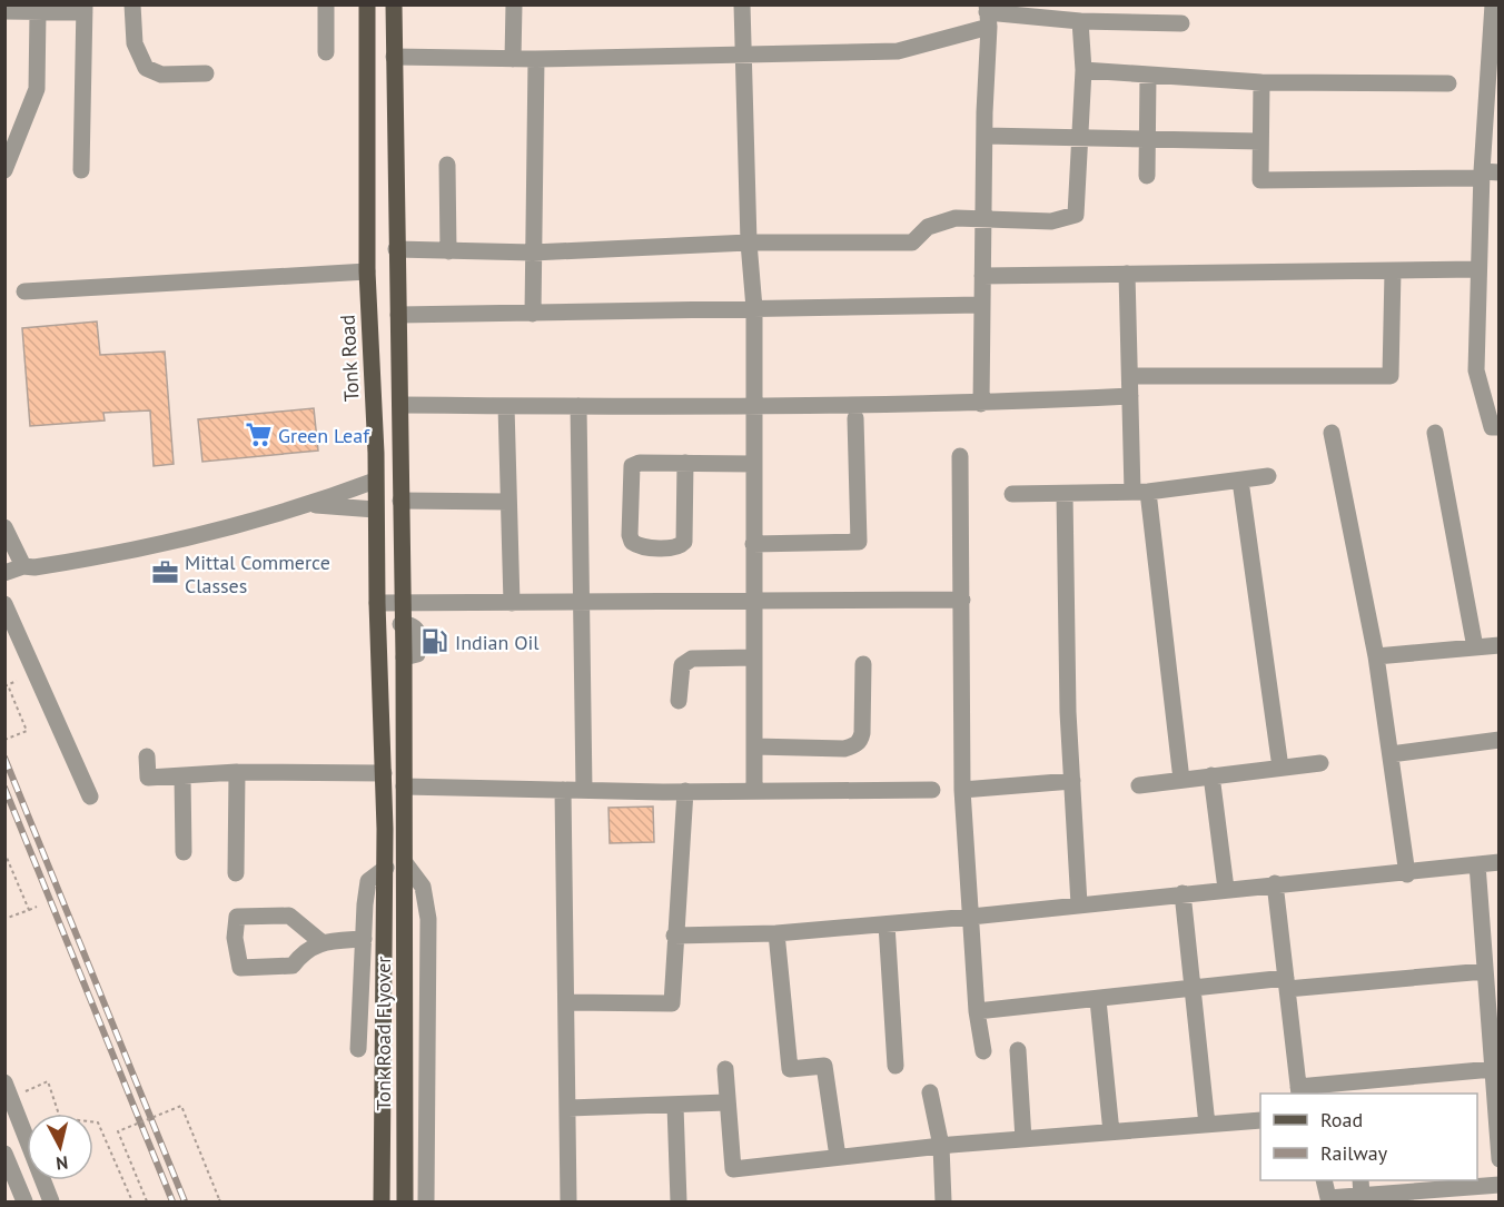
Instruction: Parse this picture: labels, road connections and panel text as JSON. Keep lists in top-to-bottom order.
{
  "streets": {
    "main road": ["Tonk Road", "Tonk Road Flyover"]
  },
  "crossings": [
    ["Tonk Road", "Tonk Road Flyover"]
  ],
  "places": {
    "supermarket": ["Green Leaf"],
    "office": ["Mittal Commerce Classes"],
    "fuel station": ["Indian Oil"]
  },
  "legend": ["Road", "Railway"],
  "north": "bottom"
}
